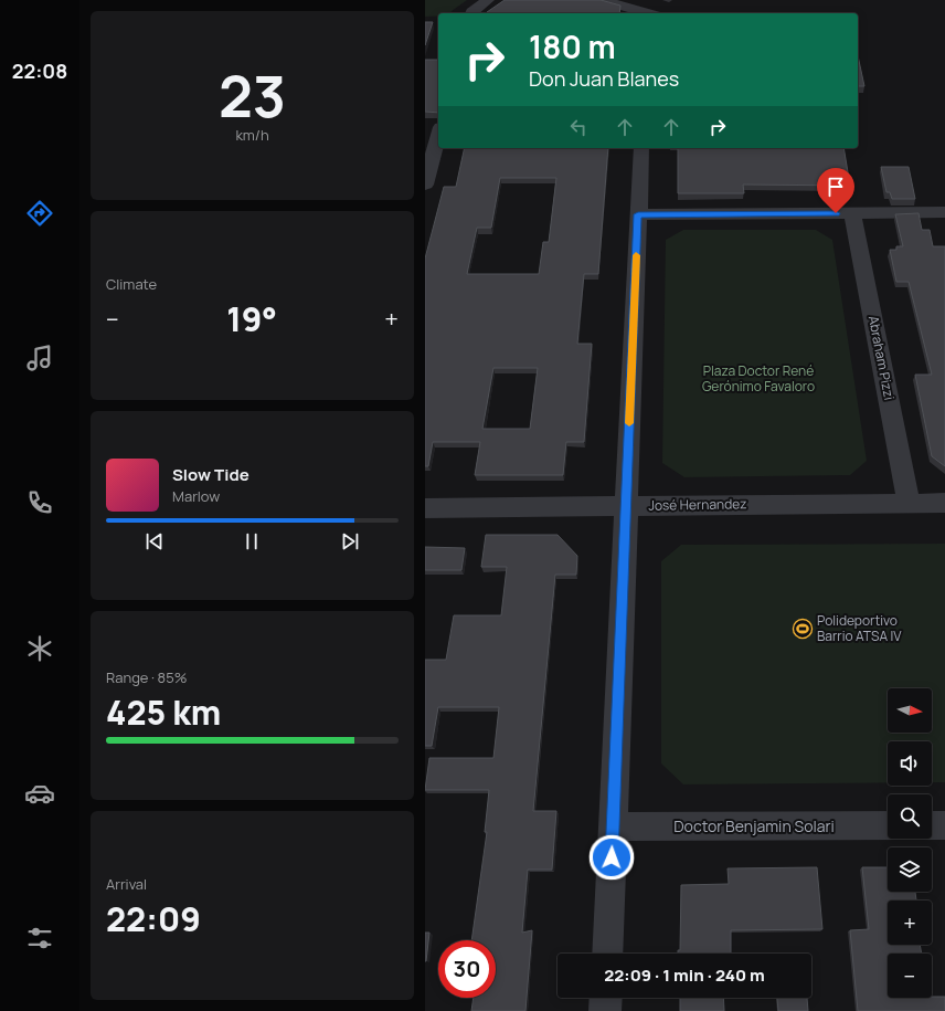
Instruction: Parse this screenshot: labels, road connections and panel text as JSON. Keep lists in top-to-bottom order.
{
  "streets": {
    "street": ["Abraham Pizzi", "José Hernandez", "Doctor Benjamin Solari"]
  },
  "crossings": [
    ["Abraham Pizzi", "José Hernandez"]
  ],
  "parks": ["Plaza Doctor René Gerónimo Favaloro"],
  "places": {
    "sports": ["Polideportivo Barrio ATSA IV"]
  },
  "north": "right",
  "page": {
    "tabs": "22:08",
    "tile": [
      ["23", "km/h"],
      "Climate",
      ["Range · 85%", "425 km"],
      ["Arrival", "22:09"]
    ],
    "turn": ["180 m", "Don Juan Blanes"],
    "heat": ["−", "19°", "+"],
    "song": ["Slow Tide", "Marlow"],
    "map_buttons": ["+", "−"],
    "limit": "30",
    "trip": "22:09 · 1 min · 240 m"
  }
}
